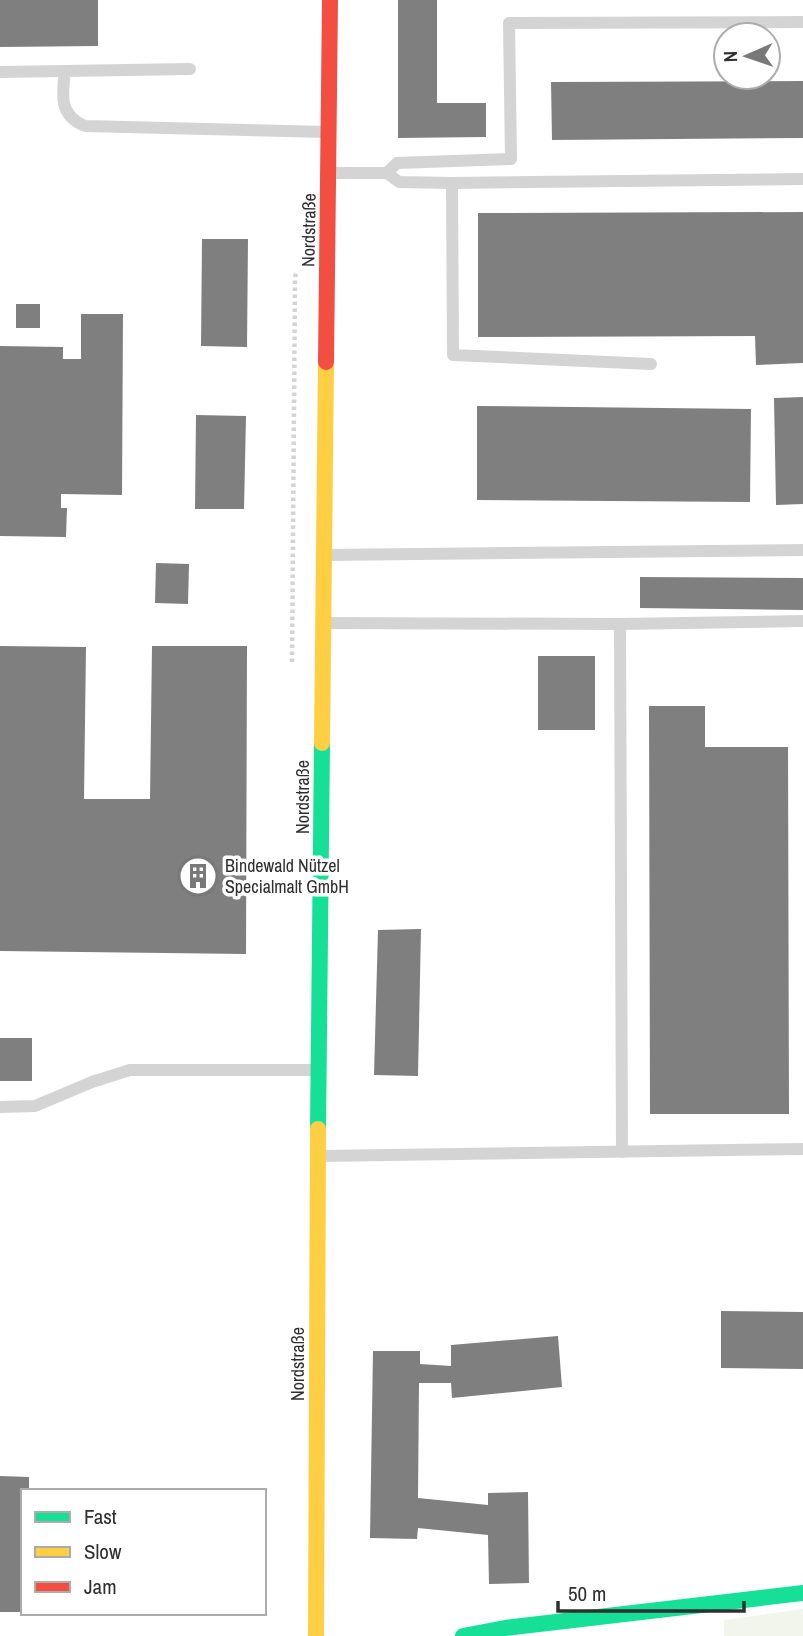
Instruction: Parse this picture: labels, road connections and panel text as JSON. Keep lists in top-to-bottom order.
{
  "streets": {
    "street": ["Nordstraße"]
  },
  "places": {
    "building": ["Bindewald Nützel Specialmalt GmbH"]
  },
  "legend": ["Fast", "Slow", "Jam"],
  "scale_bar": "50 m",
  "north": "left"
}
